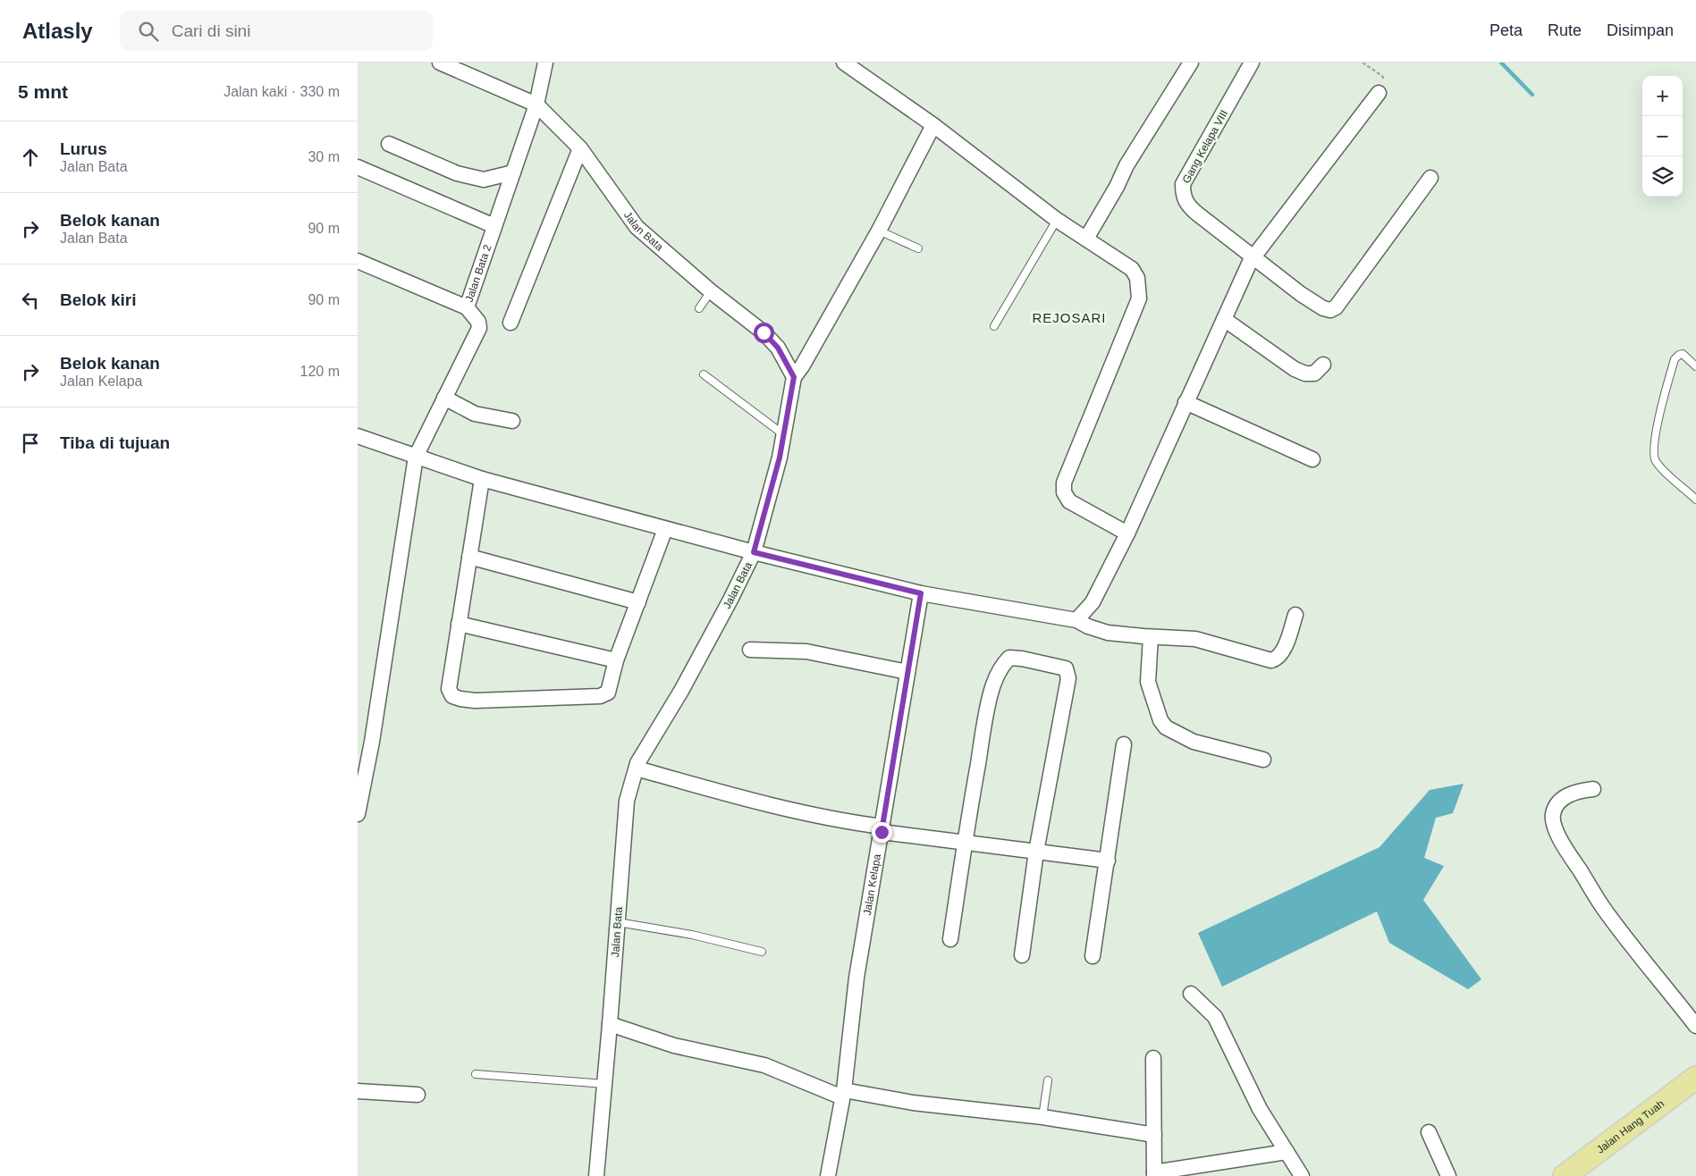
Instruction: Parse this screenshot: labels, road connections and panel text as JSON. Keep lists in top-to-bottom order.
{
  "streets": {
    "main road": ["Jalan Hang Tuah"],
    "street": [
      "Gang Kelapa VIII",
      "Jalan Bata",
      "Jalan Bata 2",
      "Jalan Kelapa"
    ]
  },
  "crossings": [
    ["Jalan Bata", "Jalan Bata 2"]
  ],
  "districts": ["REJOSARI"],
  "page": {
    "header": "Atlasly",
    "search": "Cari di sini",
    "nav": ["Peta", "Rute", "Disimpan"],
    "heading": ["5 mnt", "Jalan kaki · 330 m"],
    "map_buttons": ["+", "−"],
    "list": [
      ["Lurus", "Jalan Bata", "30 m"],
      ["Belok kanan", "Jalan Bata", "90 m"],
      ["Belok kiri", "90 m"],
      ["Belok kanan", "Jalan Kelapa", "120 m"],
      "Tiba di tujuan"
    ]
  }
}
